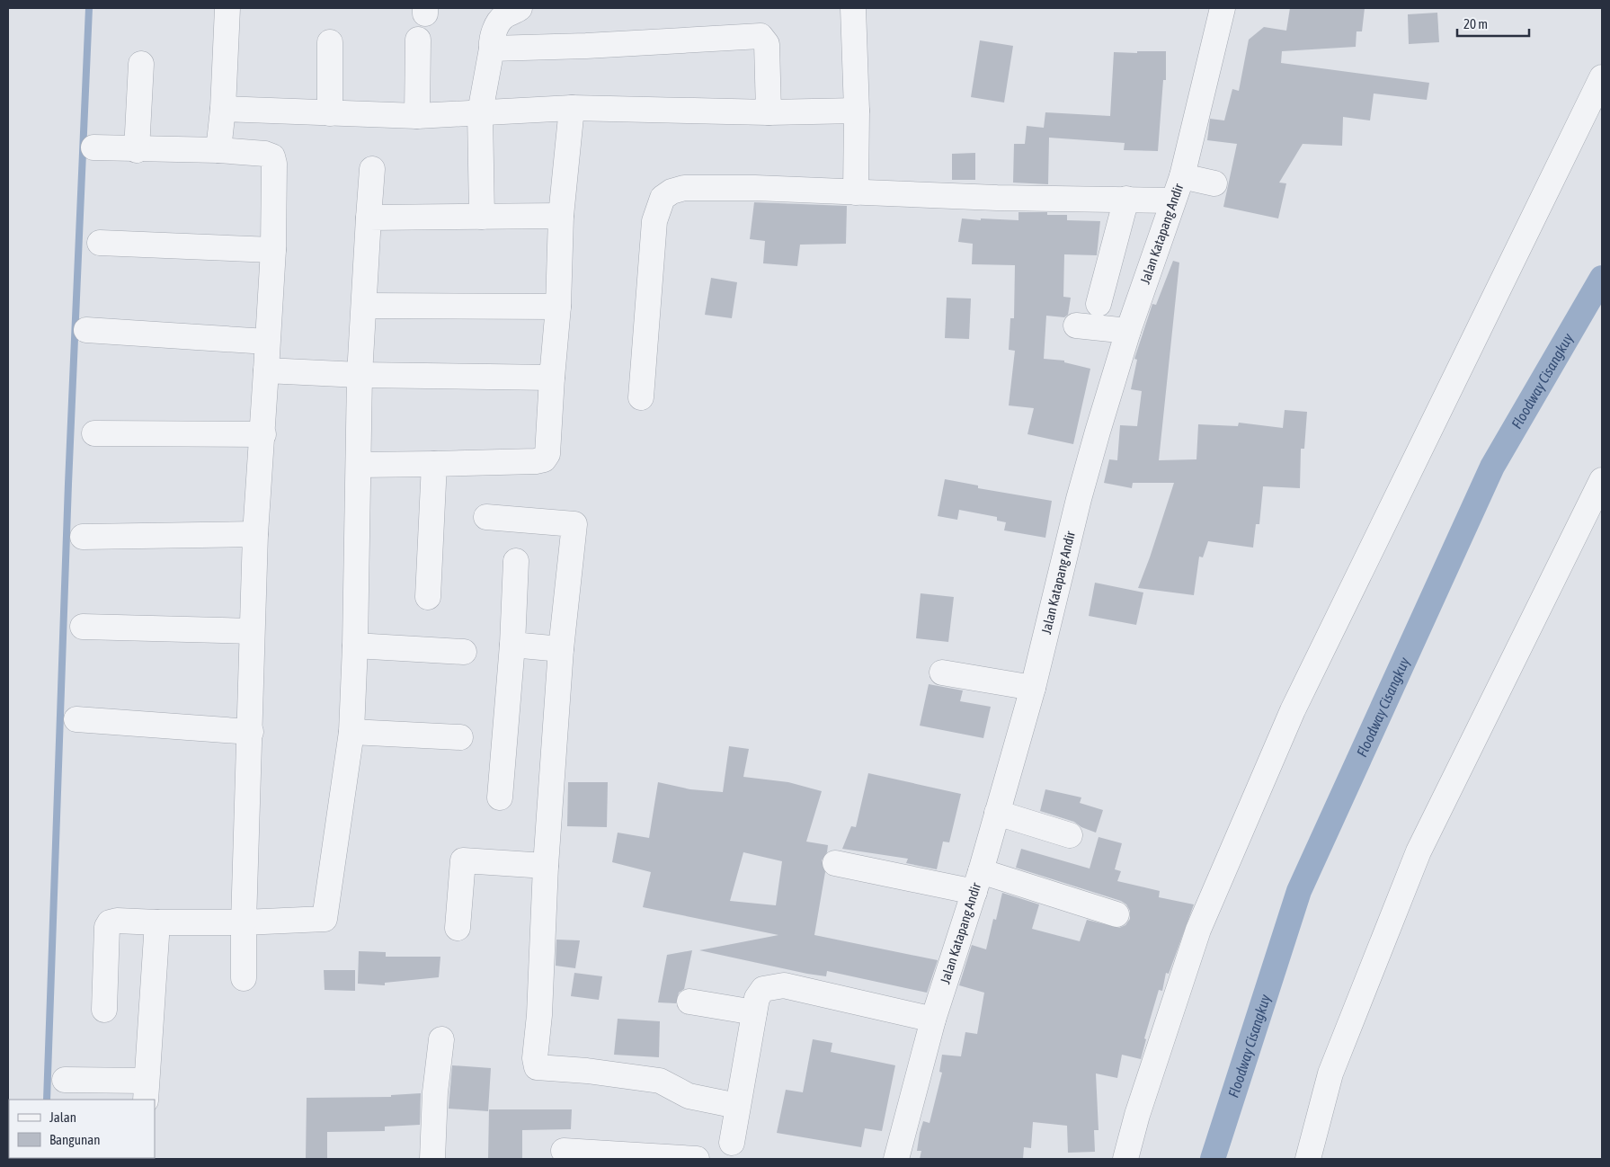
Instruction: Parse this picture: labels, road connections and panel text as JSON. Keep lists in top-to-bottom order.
{
  "streets": {
    "street": ["Jalan Katapang Andir"]
  },
  "water": ["Floodway Cisangkuy"],
  "legend": ["Jalan", "Bangunan"],
  "scale_bar": "20 m"
}
